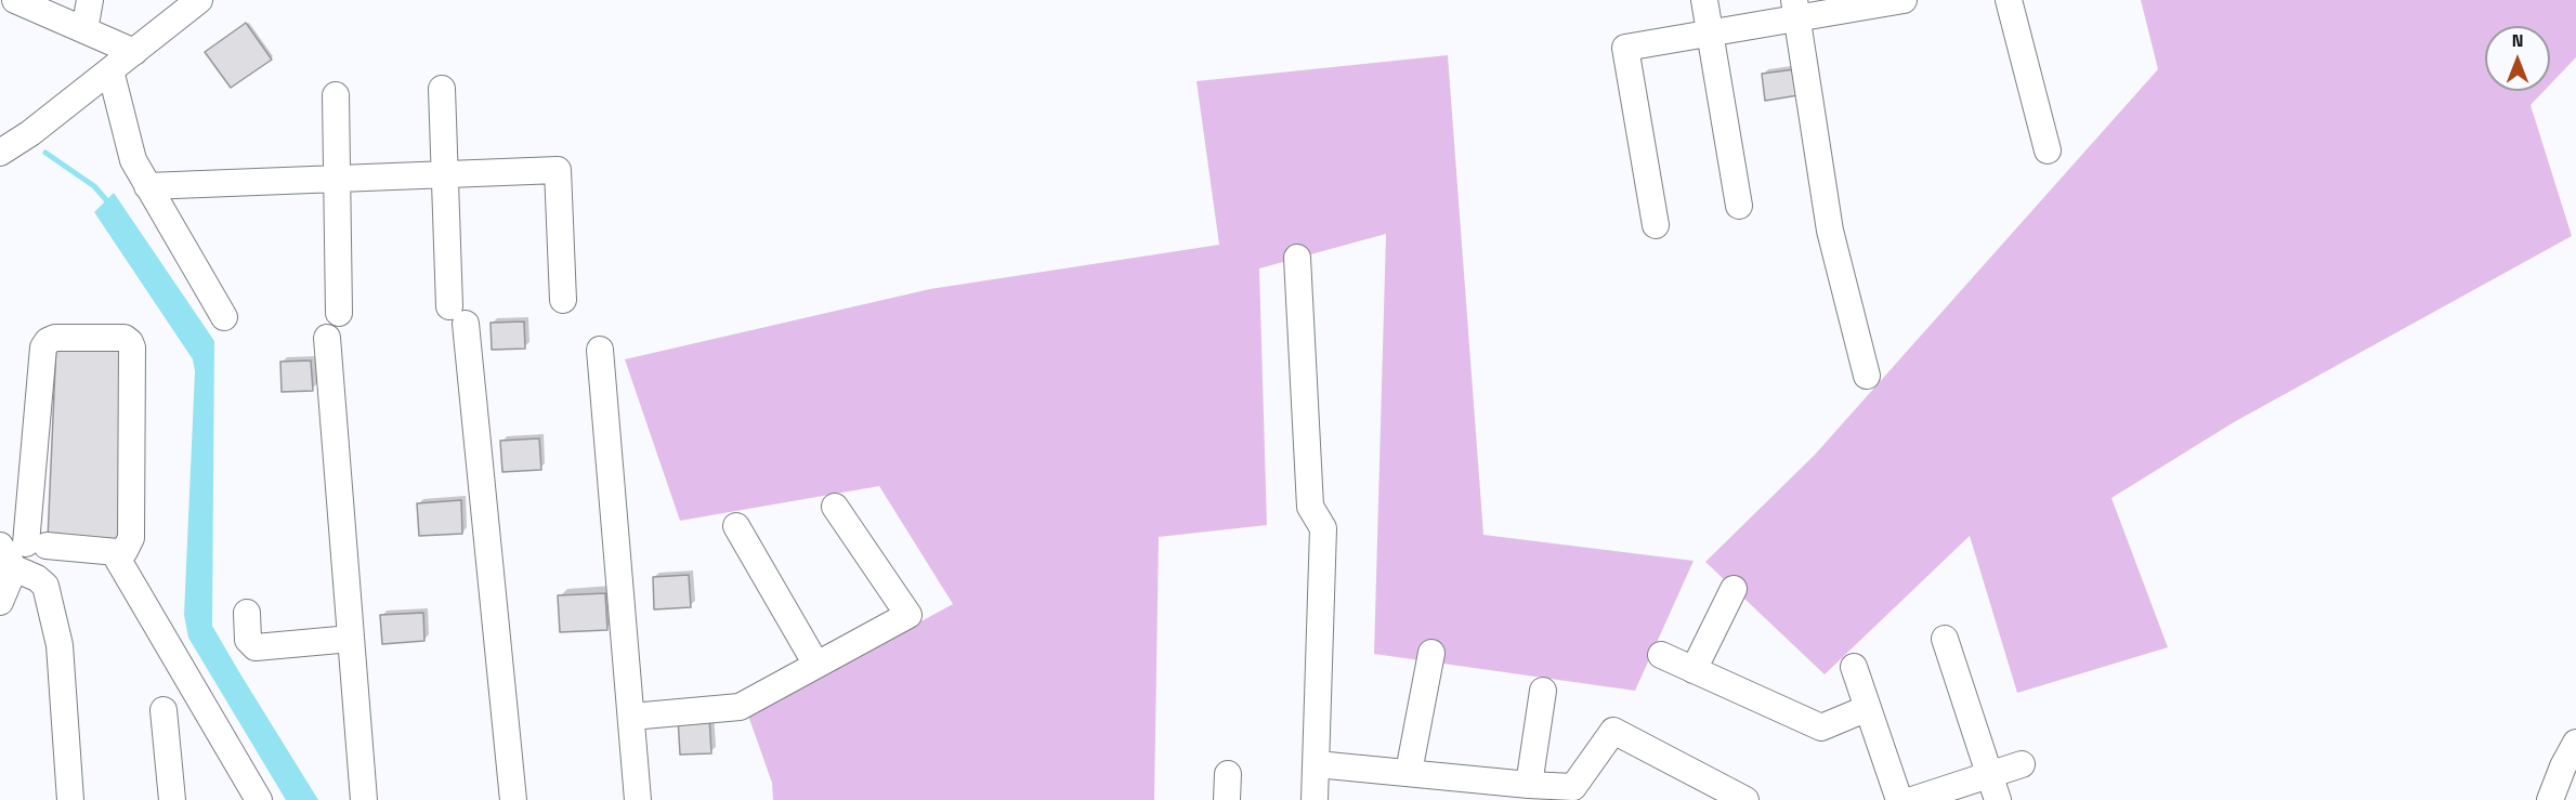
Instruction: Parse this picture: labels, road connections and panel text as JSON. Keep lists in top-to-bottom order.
{
  "north": "top"
}
